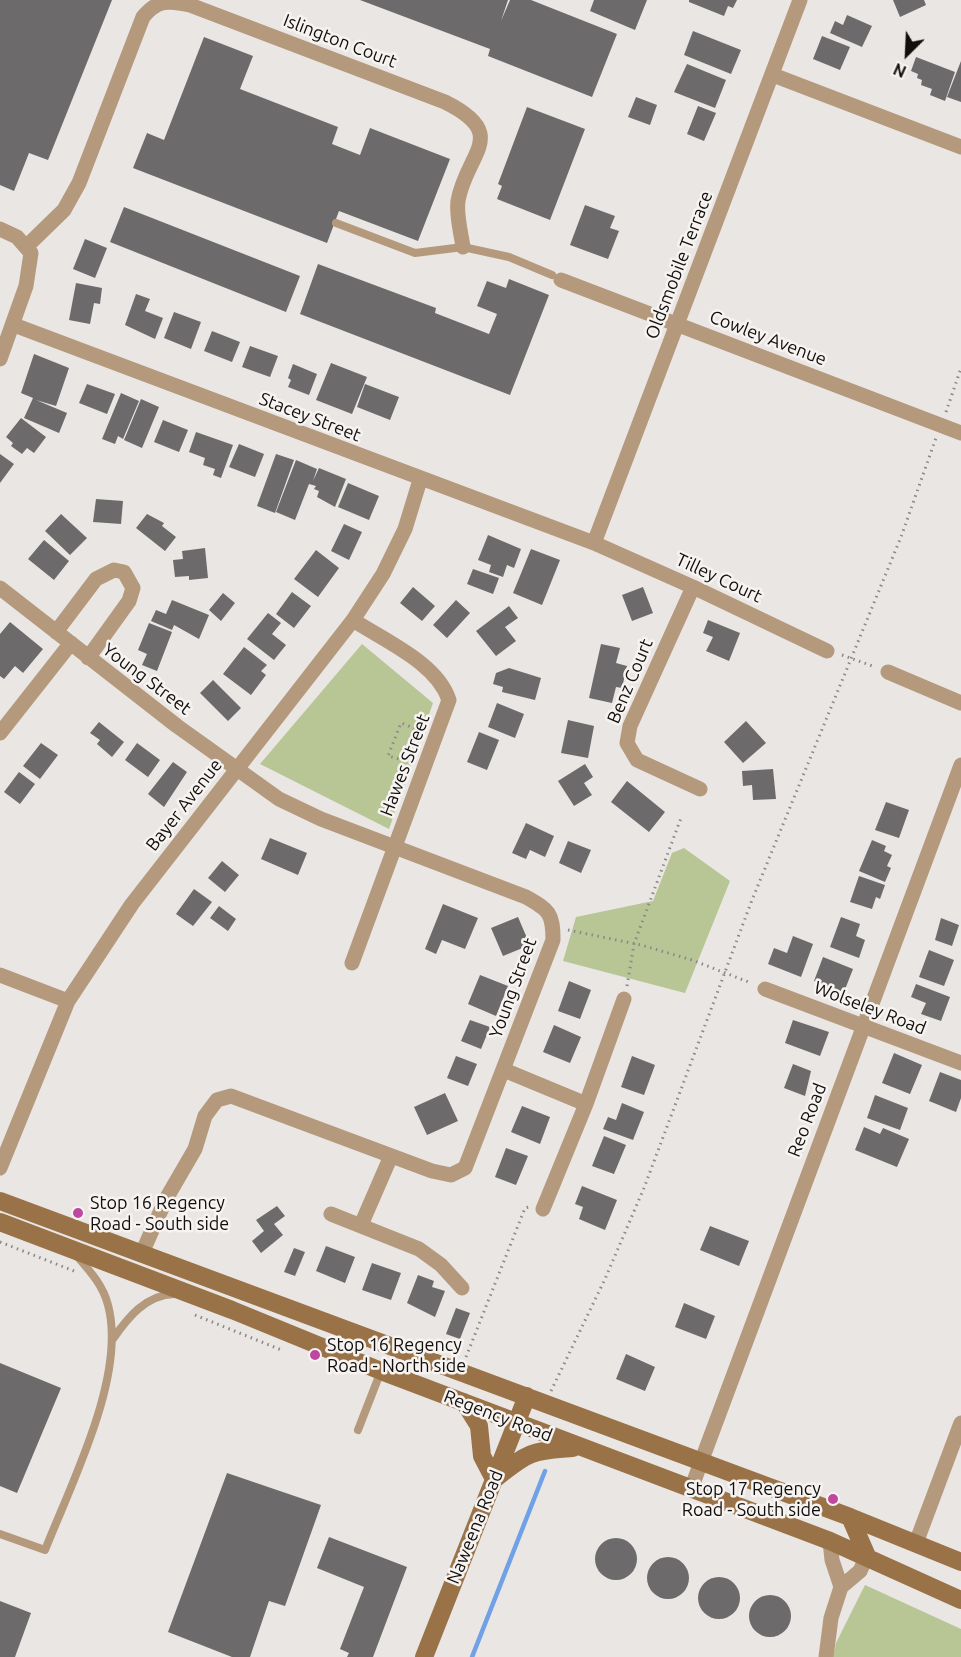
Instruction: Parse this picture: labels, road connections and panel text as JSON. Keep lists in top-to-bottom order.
{
  "streets": {
    "main road": ["Regency Road", "Naweena Road"],
    "street": [
      "Islington Court",
      "Oldsmobile Terrace",
      "Cowley Avenue",
      "Stacey Street",
      "Tilley Court",
      "Young Street",
      "Benz Court",
      "Hawes Street",
      "Bayer Avenue",
      "Wolseley Road",
      "Reo Road"
    ]
  },
  "crossings": [
    ["Oldsmobile Terrace", "Cowley Avenue"],
    ["Oldsmobile Terrace", "Stacey Street"],
    ["Oldsmobile Terrace", "Tilley Court"],
    ["Stacey Street", "Tilley Court"],
    ["Stacey Street", "Bayer Avenue"],
    ["Tilley Court", "Benz Court"],
    ["Young Street", "Hawes Street"],
    ["Young Street", "Bayer Avenue"],
    ["Young Street", "Regency Road"],
    ["Hawes Street", "Bayer Avenue"],
    ["Wolseley Road", "Reo Road"],
    ["Reo Road", "Regency Road"],
    ["Regency Road", "Naweena Road"]
  ],
  "places": ["Stop 16 Regency Road - South side", "Stop 16 Regency Road - North side", "Stop 17 Regency Road - South side"],
  "north": "bottom left"
}
